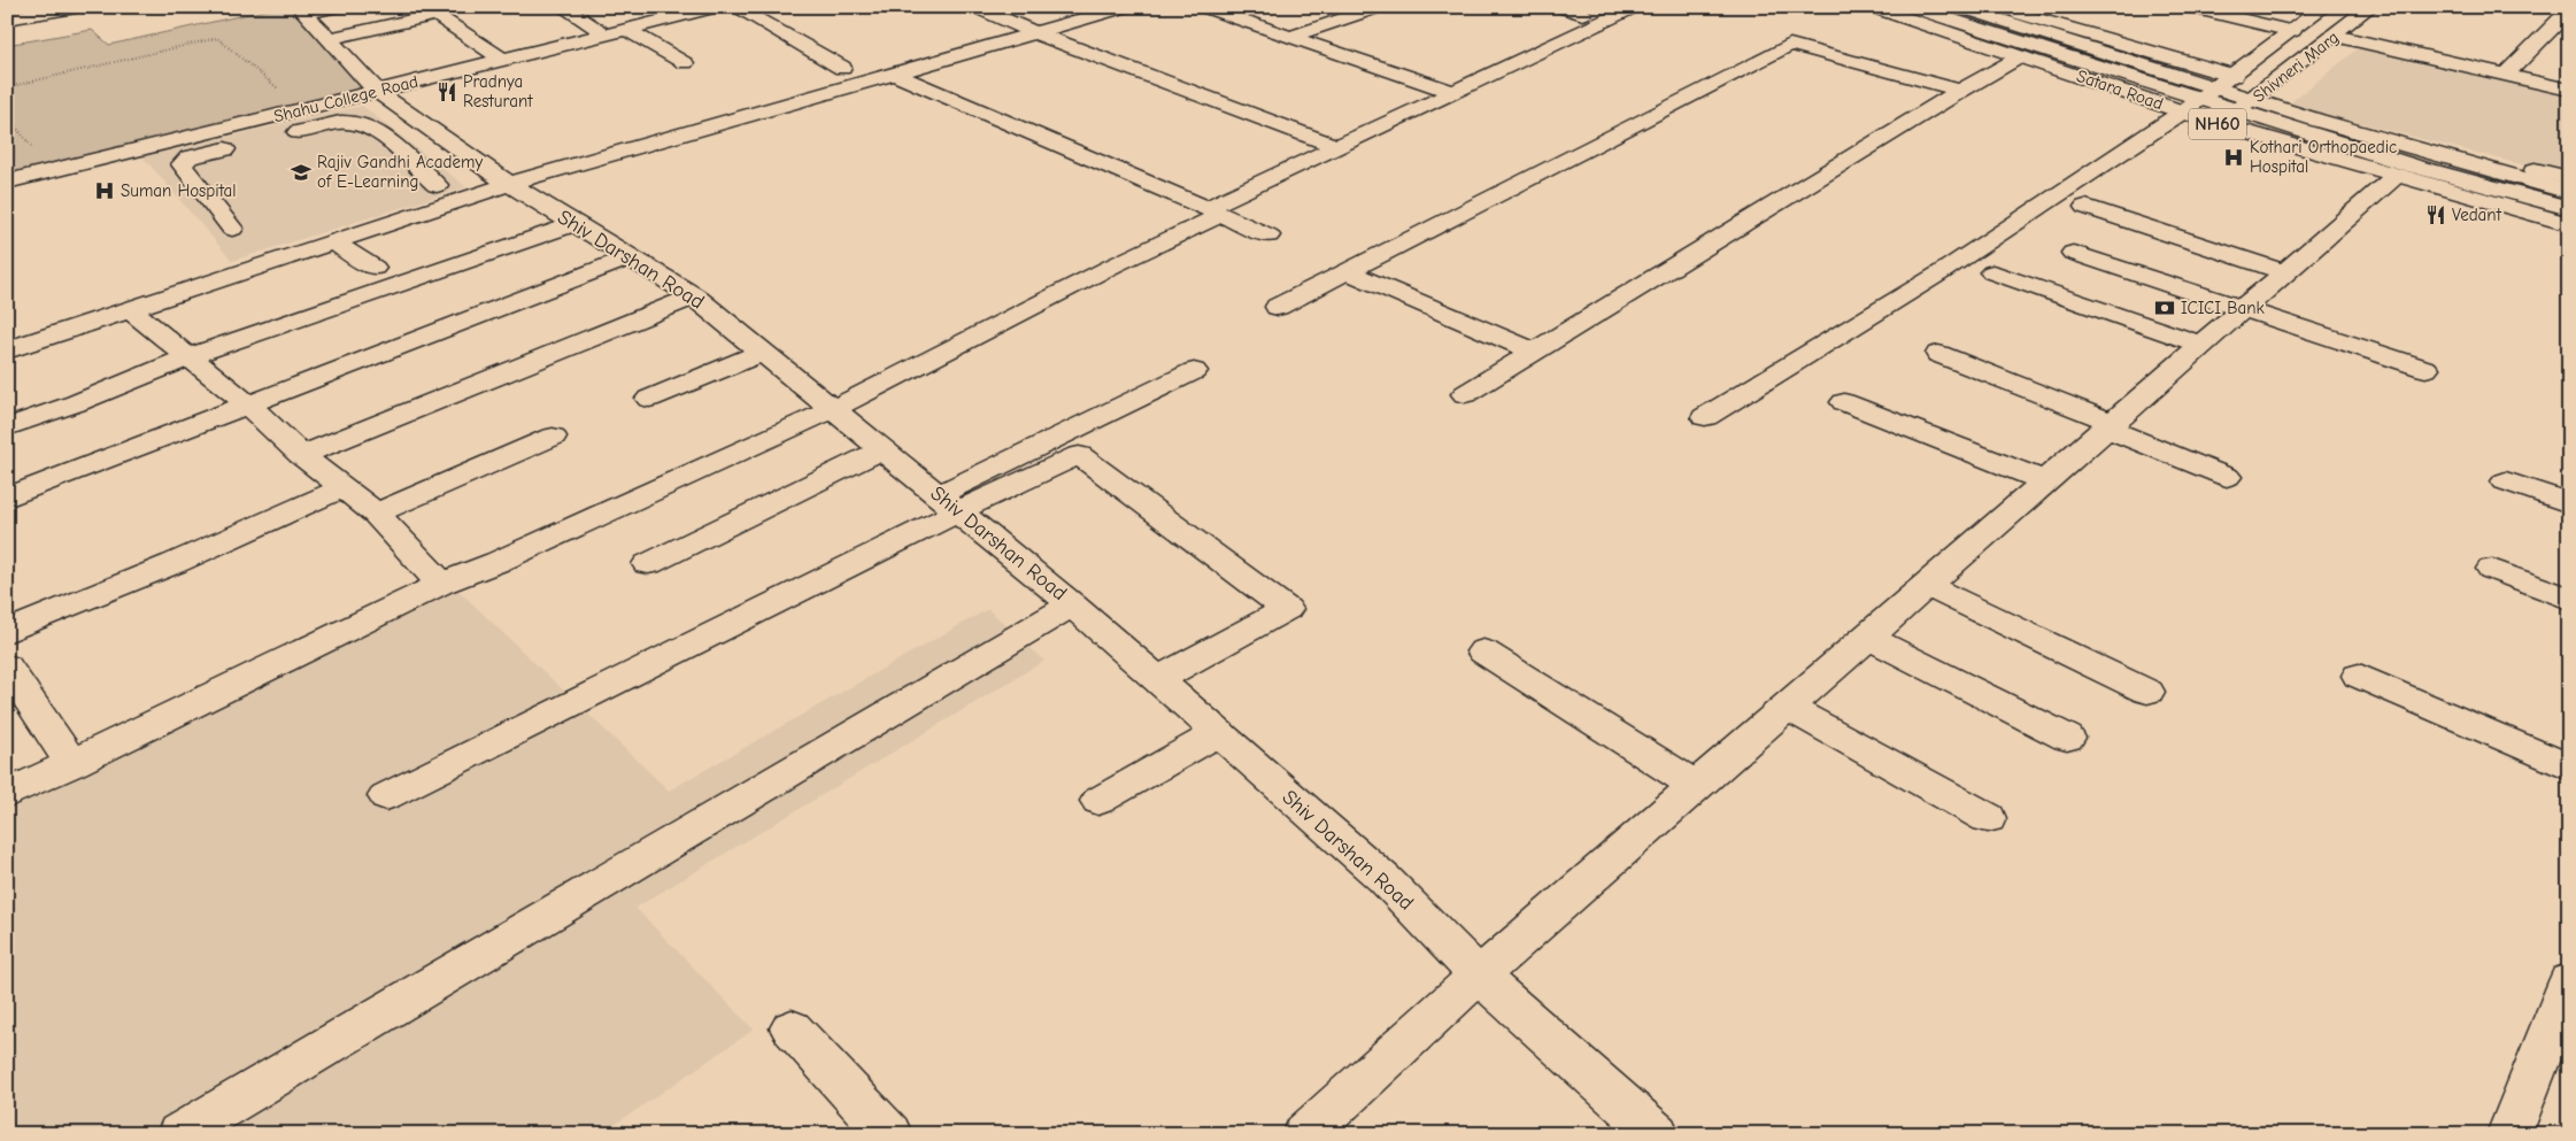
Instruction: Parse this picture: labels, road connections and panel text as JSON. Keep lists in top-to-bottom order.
{
  "streets": {
    "main road": [
      "Shivneri Marg",
      "Satara Road",
      "Shahu College Road",
      "NH60",
      "Shiv Darshan Road"
    ]
  },
  "crossings": [
    ["Shivneri Marg", "Satara Road"],
    ["Shahu College Road", "Shiv Darshan Road"]
  ],
  "places": {
    "restaurant": ["Pradnya Resturant", "Vedant"],
    "hospital": ["Kothari Orthopaedic Hospital", "Suman Hospital"],
    "school or university": ["Rajiv Gandhi Academy of E-Learning"],
    "bank": ["ICICI Bank"]
  }
}
